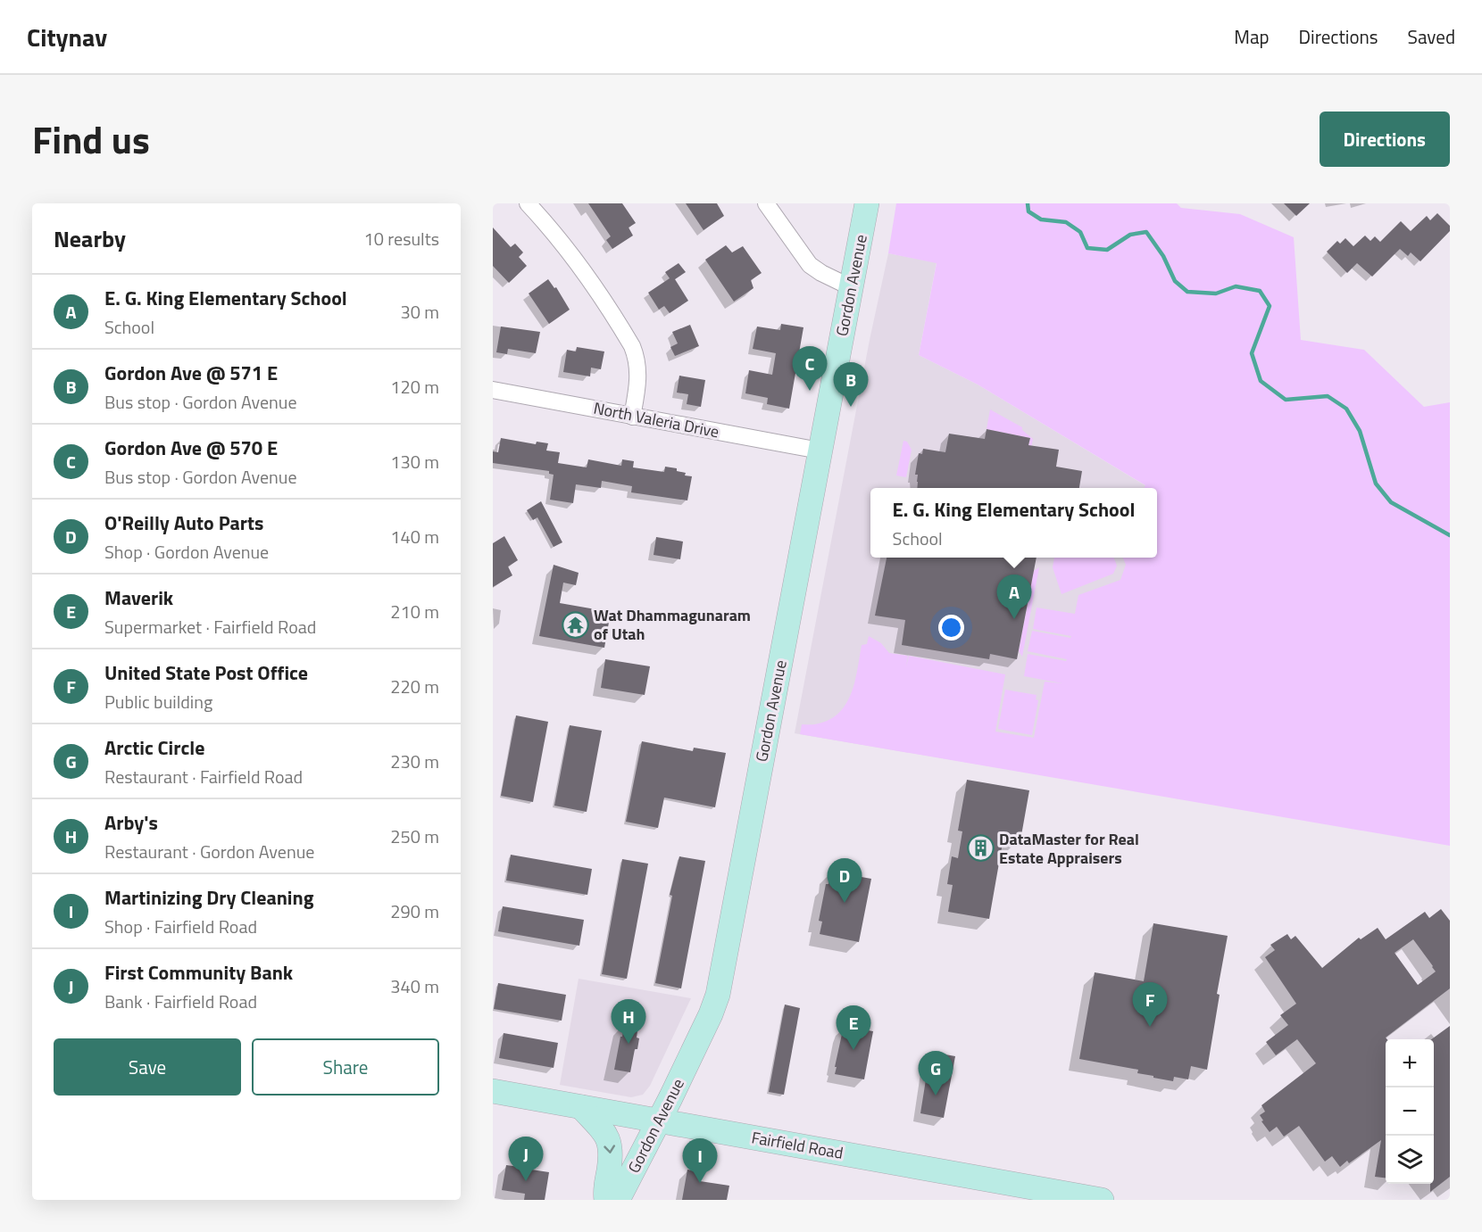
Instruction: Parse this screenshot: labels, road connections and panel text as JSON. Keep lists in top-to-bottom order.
{
  "streets": {
    "main road": ["Gordon Avenue", "Fairfield Road"],
    "street": ["North Valeria Drive"]
  },
  "crossings": [
    ["Gordon Avenue", "North Valeria Drive"],
    ["Gordon Avenue", "Fairfield Road"]
  ],
  "places": {
    "temple": ["Wat Dhammagunaram of Utah"],
    "building": ["DataMaster for Real Estate Appraisers"]
  },
  "page": {
    "header": "Citynav",
    "nav": ["Map", "Directions", "Saved"],
    "title": "Find us",
    "buttons": [
      "Directions",
      ["Save", "Share"]
    ],
    "heading": ["Nearby", "10 results"],
    "list": [
      {
        "mark": "A",
        "name": "E. G. King Elementary School",
        "note": "School",
        "value": "30 m"
      },
      {
        "mark": "B",
        "name": "Gordon Ave @ 571 E",
        "note": "Bus stop · Gordon Avenue",
        "value": "120 m"
      },
      {
        "mark": "C",
        "name": "Gordon Ave @ 570 E",
        "note": "Bus stop · Gordon Avenue",
        "value": "130 m"
      },
      {
        "mark": "D",
        "name": "O'Reilly Auto Parts",
        "note": "Shop · Gordon Avenue",
        "value": "140 m"
      },
      {
        "mark": "E",
        "name": "Maverik",
        "note": "Supermarket · Fairfield Road",
        "value": "210 m"
      },
      {
        "mark": "F",
        "name": "United State Post Office",
        "note": "Public building",
        "value": "220 m"
      },
      {
        "mark": "G",
        "name": "Arctic Circle",
        "note": "Restaurant · Fairfield Road",
        "value": "230 m"
      },
      {
        "mark": "H",
        "name": "Arby's",
        "note": "Restaurant · Gordon Avenue",
        "value": "250 m"
      },
      {
        "mark": "I",
        "name": "Martinizing Dry Cleaning",
        "note": "Shop · Fairfield Road",
        "value": "290 m"
      },
      {
        "mark": "J",
        "name": "First Community Bank",
        "note": "Bank · Fairfield Road",
        "value": "340 m"
      }
    ],
    "pins": [
      "C",
      "B",
      "A",
      "D",
      "F",
      "H",
      "E",
      "G",
      "J",
      "I"
    ],
    "popup": ["E. G. King Elementary School", "School"],
    "map_buttons": ["+", "−"]
  }
}
